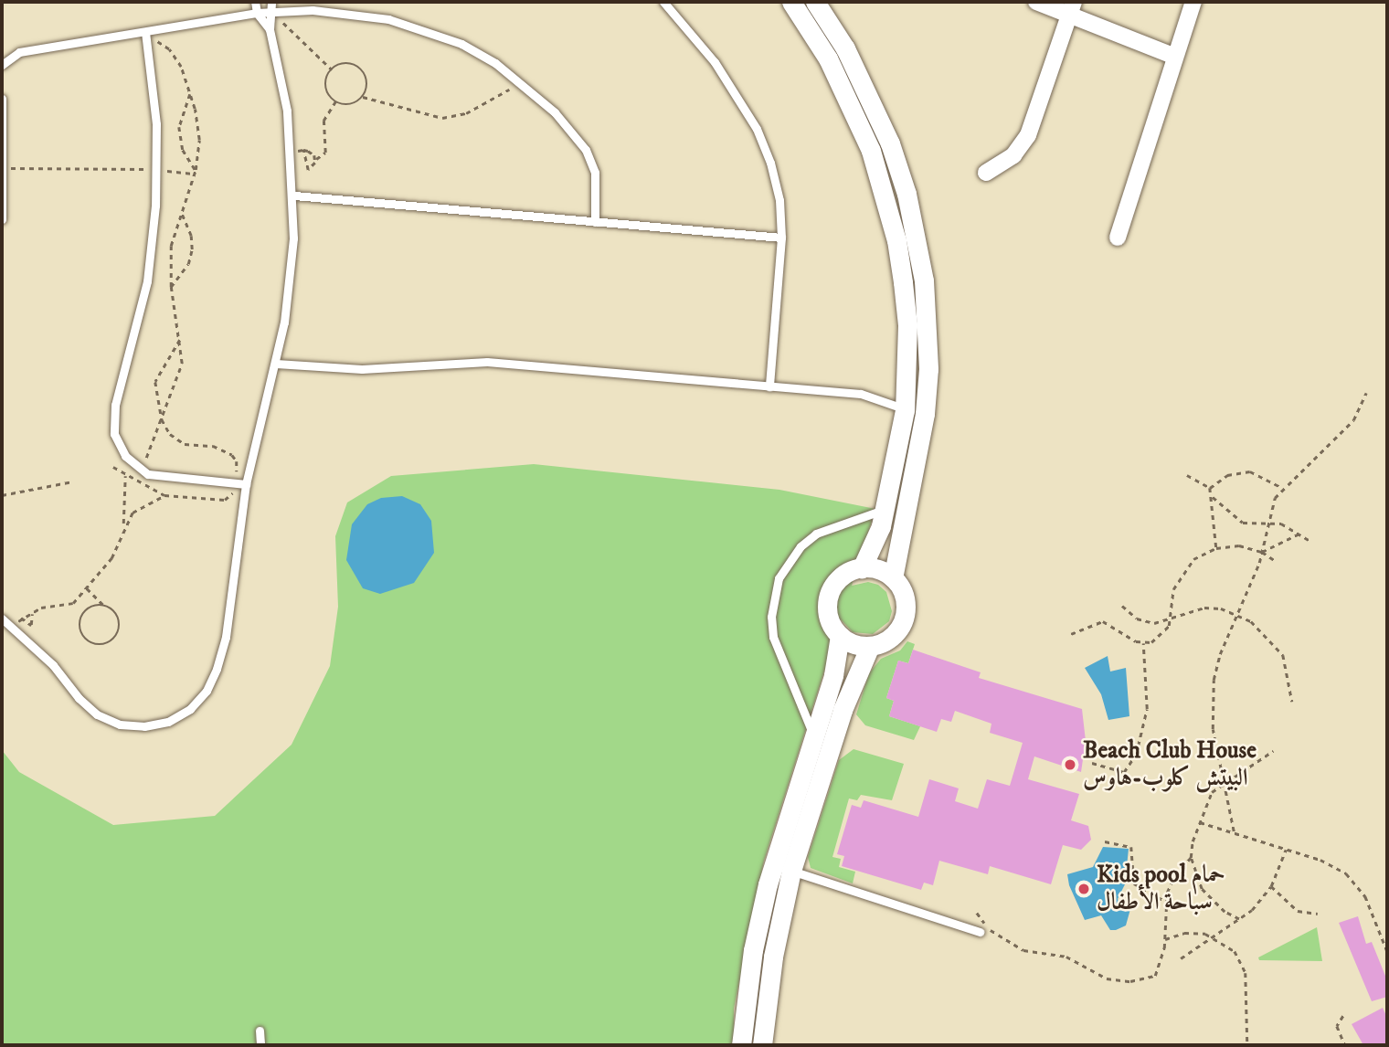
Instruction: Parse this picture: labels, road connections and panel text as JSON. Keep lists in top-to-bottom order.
{
  "places": ["Beach Club House البيتش كلوب-هاوس", "Kids pool حمام سباحة الأطفال"]
}
